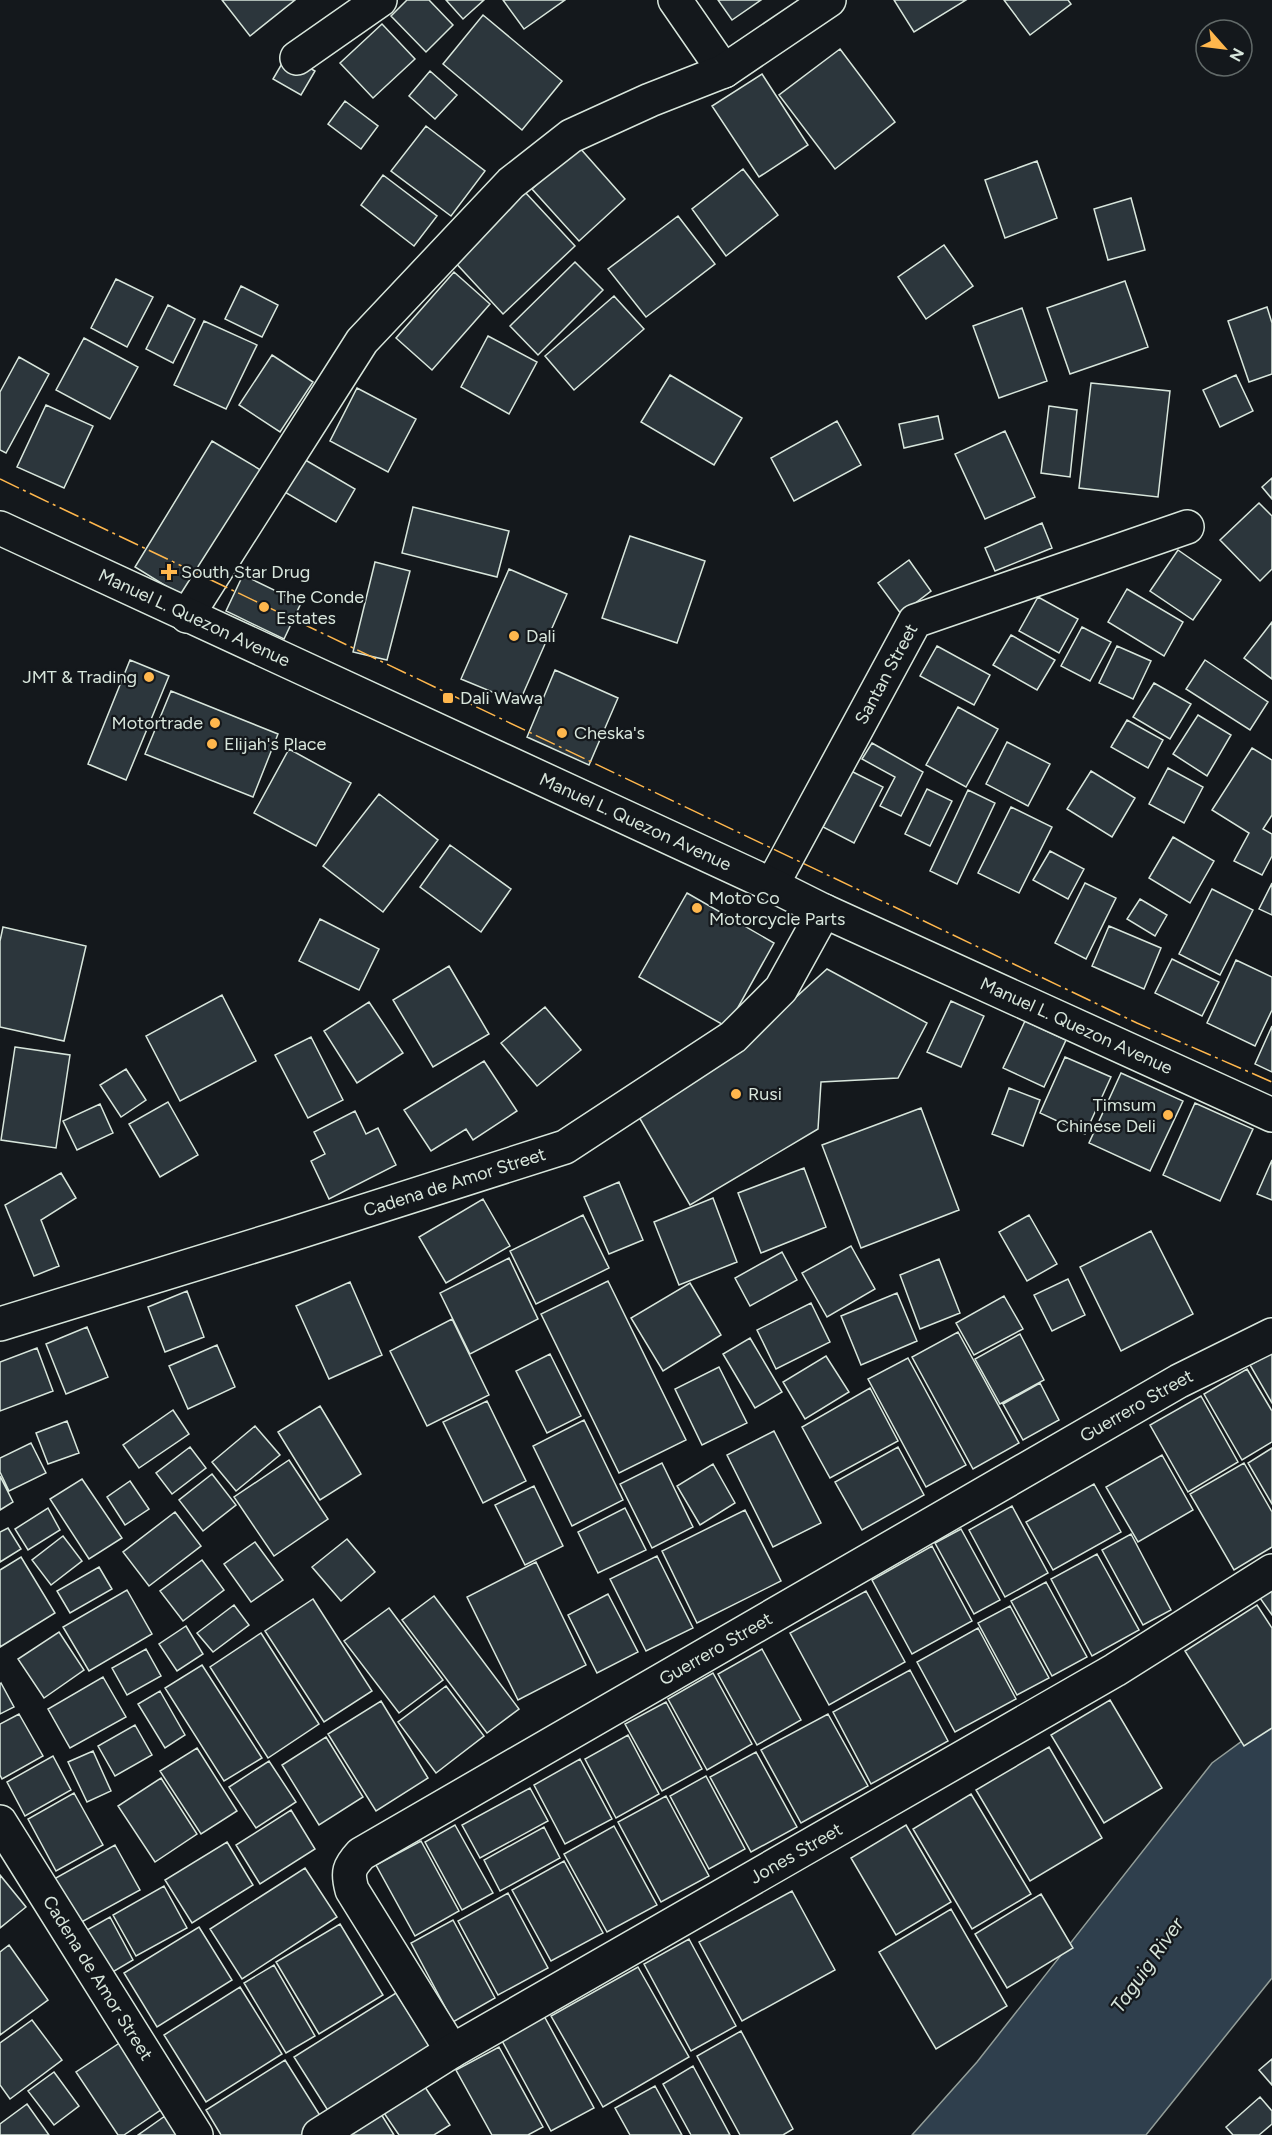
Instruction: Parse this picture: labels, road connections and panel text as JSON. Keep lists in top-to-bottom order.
{
  "streets": {
    "street": [
      "Manuel L. Quezon Avenue",
      "Santan Street",
      "Cadena de Amor Street",
      "Guerrero Street",
      "Jones Street"
    ]
  },
  "crossings": [
    ["Manuel L. Quezon Avenue", "Santan Street"],
    ["Manuel L. Quezon Avenue", "Cadena de Amor Street"],
    ["Guerrero Street", "Jones Street"]
  ],
  "water": ["Taguig River"],
  "places": {
    "health": ["South Star Drug"],
    "other": [
      "The Conde Estates",
      "Dali",
      "JMT & Trading",
      "Motortrade",
      "Cheska's",
      "Elijah's Place",
      "Moto Co Motorcycle Parts",
      "Rusi",
      "Timsum Chinese Deli"
    ],
    "transit": ["Dali Wawa"]
  },
  "north": "bottom right"
}
